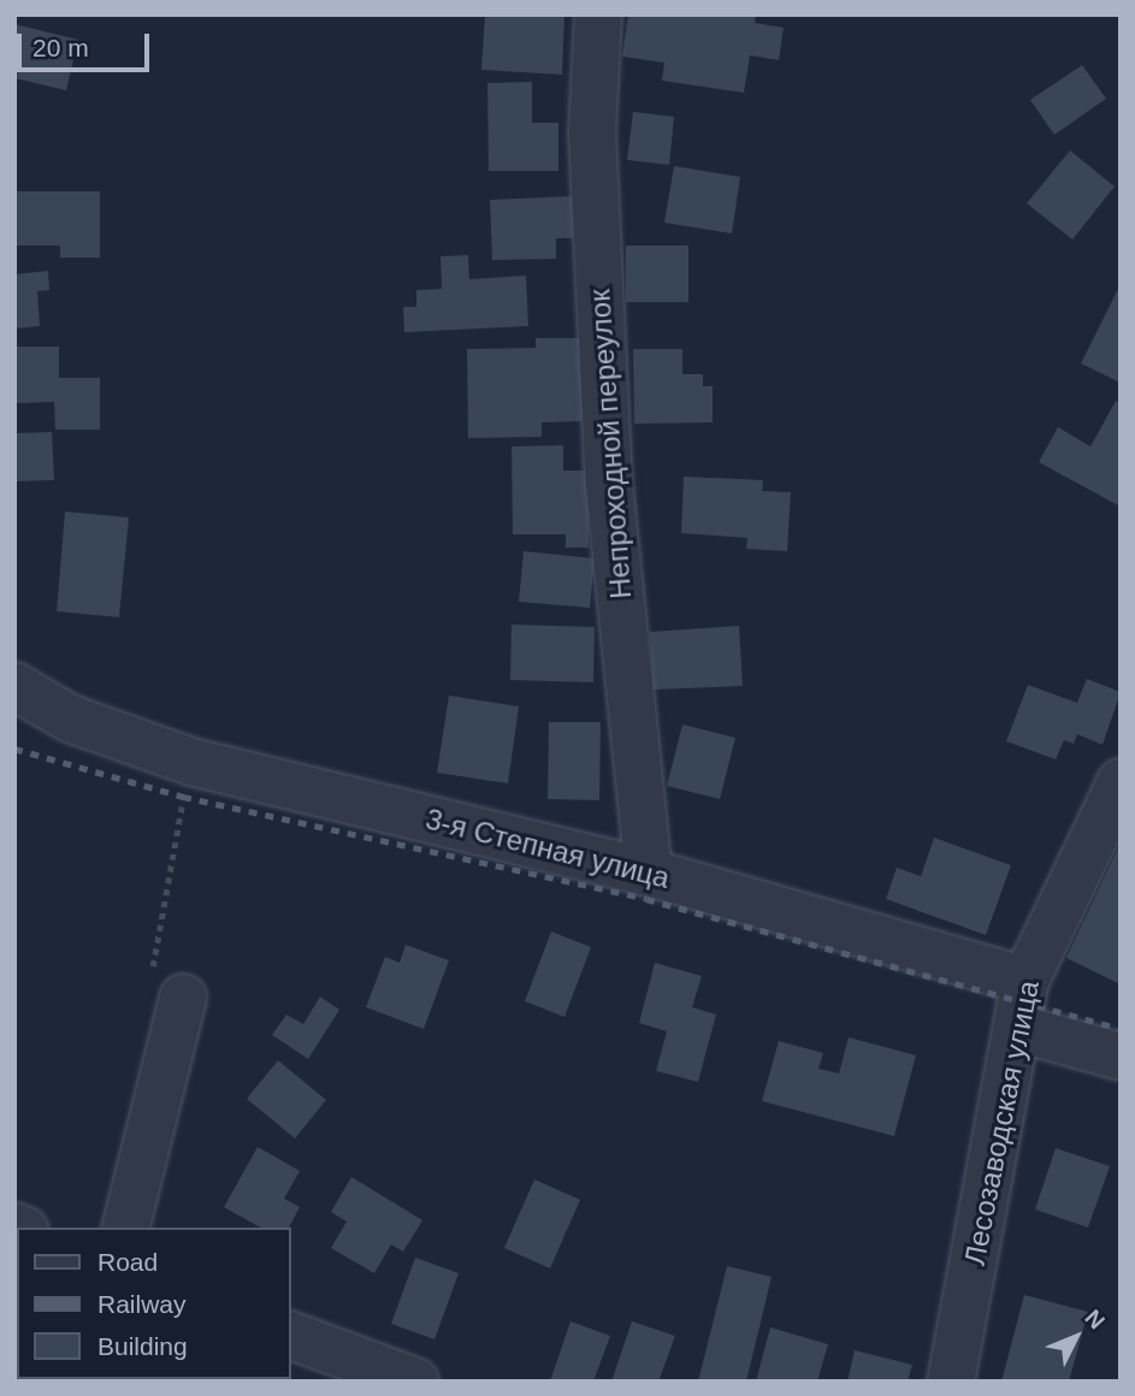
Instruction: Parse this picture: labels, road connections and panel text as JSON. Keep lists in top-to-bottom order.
{
  "streets": {
    "street": ["Непроходной переулок", "3-я Степная улица", "Лесозаводская улица"]
  },
  "crossings": [
    ["Непроходной переулок", "3-я Степная улица"],
    ["3-я Степная улица", "Лесозаводская улица"]
  ],
  "legend": ["Road", "Railway", "Building"],
  "scale_bar": "20 m",
  "north": "top right"
}
